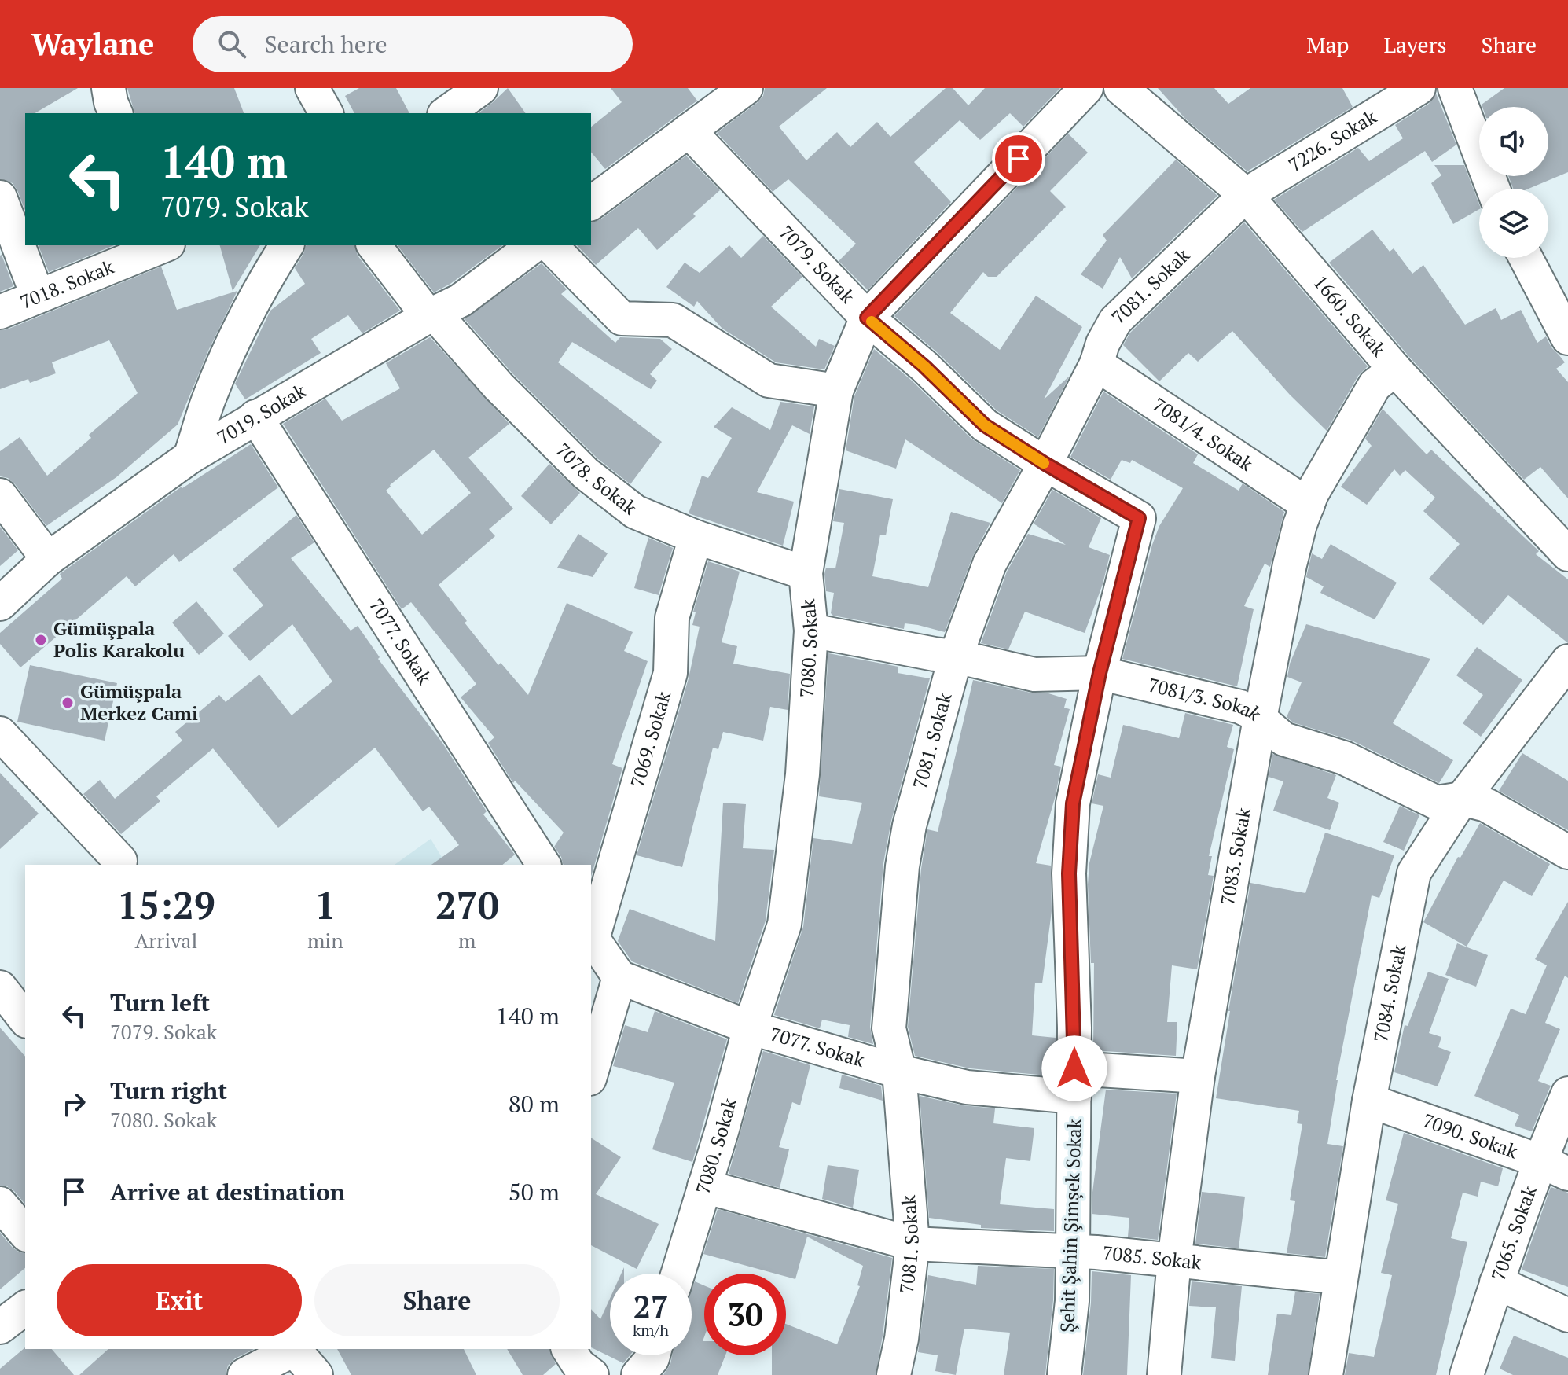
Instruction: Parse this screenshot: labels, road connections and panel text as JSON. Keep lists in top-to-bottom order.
{
  "streets": {
    "street": [
      "7226. Sokak",
      "7079. Sokak",
      "7018. Sokak",
      "7081. Sokak",
      "1660. Sokak",
      "7019. Sokak",
      "7081/4. Sokak",
      "7078. Sokak",
      "7077. Sokak",
      "7080. Sokak",
      "7081/3. Sokak",
      "7069. Sokak",
      "7083. Sokak",
      "7084. Sokak",
      "7090. Sokak",
      "Şehit Şahin Şimşek Sokak",
      "7065. Sokak",
      "7085. Sokak"
    ]
  },
  "crossings": [
    ["7226. Sokak", "7081. Sokak"],
    ["7226. Sokak", "1660. Sokak"],
    ["7079. Sokak", "7081. Sokak"],
    ["7079. Sokak", "7080. Sokak"],
    ["7079. Sokak", "Şehit Şahin Şimşek Sokak"],
    ["7081. Sokak", "1660. Sokak"],
    ["7081. Sokak", "7081/4. Sokak"],
    ["7081. Sokak", "7077. Sokak"],
    ["7081. Sokak", "7081/3. Sokak"],
    ["7081. Sokak", "7085. Sokak"],
    ["1660. Sokak", "7083. Sokak"],
    ["7019. Sokak", "7078. Sokak"],
    ["7019. Sokak", "7077. Sokak"],
    ["7081/4. Sokak", "7083. Sokak"],
    ["7078. Sokak", "7080. Sokak"],
    ["7078. Sokak", "7069. Sokak"],
    ["7077. Sokak", "7080. Sokak"],
    ["7077. Sokak", "7083. Sokak"],
    ["7077. Sokak", "Şehit Şahin Şimşek Sokak"],
    ["7080. Sokak", "7081/3. Sokak"],
    ["7080. Sokak", "7085. Sokak"],
    ["7081/3. Sokak", "7083. Sokak"],
    ["7081/3. Sokak", "7084. Sokak"],
    ["7081/3. Sokak", "Şehit Şahin Şimşek Sokak"],
    ["7083. Sokak", "7085. Sokak"],
    ["7084. Sokak", "7090. Sokak"],
    ["7084. Sokak", "7085. Sokak"],
    ["7090. Sokak", "7065. Sokak"],
    ["Şehit Şahin Şimşek Sokak", "7085. Sokak"]
  ],
  "places": ["Gümüşpala Polis Karakolu", "Gümüşpala Merkez Cami"],
  "page": {
    "header": "Waylane",
    "search": "Search here",
    "nav": ["Map", "Layers", "Share"],
    "turn": ["140 m", "7079. Sokak"],
    "eta": [
      "15:29",
      "Arrival",
      "1",
      "min",
      "270",
      "m"
    ],
    "list": [
      {
        "name": "Turn left",
        "note": "7079. Sokak",
        "value": "140 m"
      },
      {
        "name": "Turn right",
        "note": "7080. Sokak",
        "value": "80 m"
      },
      {
        "name": "Arrive at destination",
        "value": "50 m"
      }
    ],
    "buttons": ["Exit", "Share"],
    "speed": "27 km/h",
    "limit": "30"
  }
}
